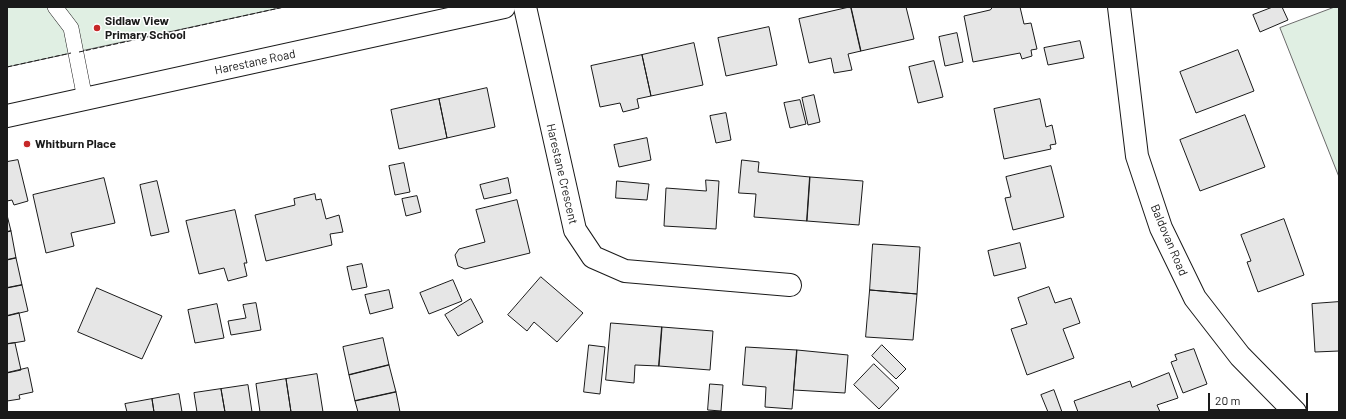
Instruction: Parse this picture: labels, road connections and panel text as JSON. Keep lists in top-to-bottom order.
{
  "streets": {
    "street": ["Harestane Road", "Harestane Crescent", "Baldovan Road"]
  },
  "places": ["Sidlaw View Primary School", "Whitburn Place"],
  "scale_bar": "20 m"
}
